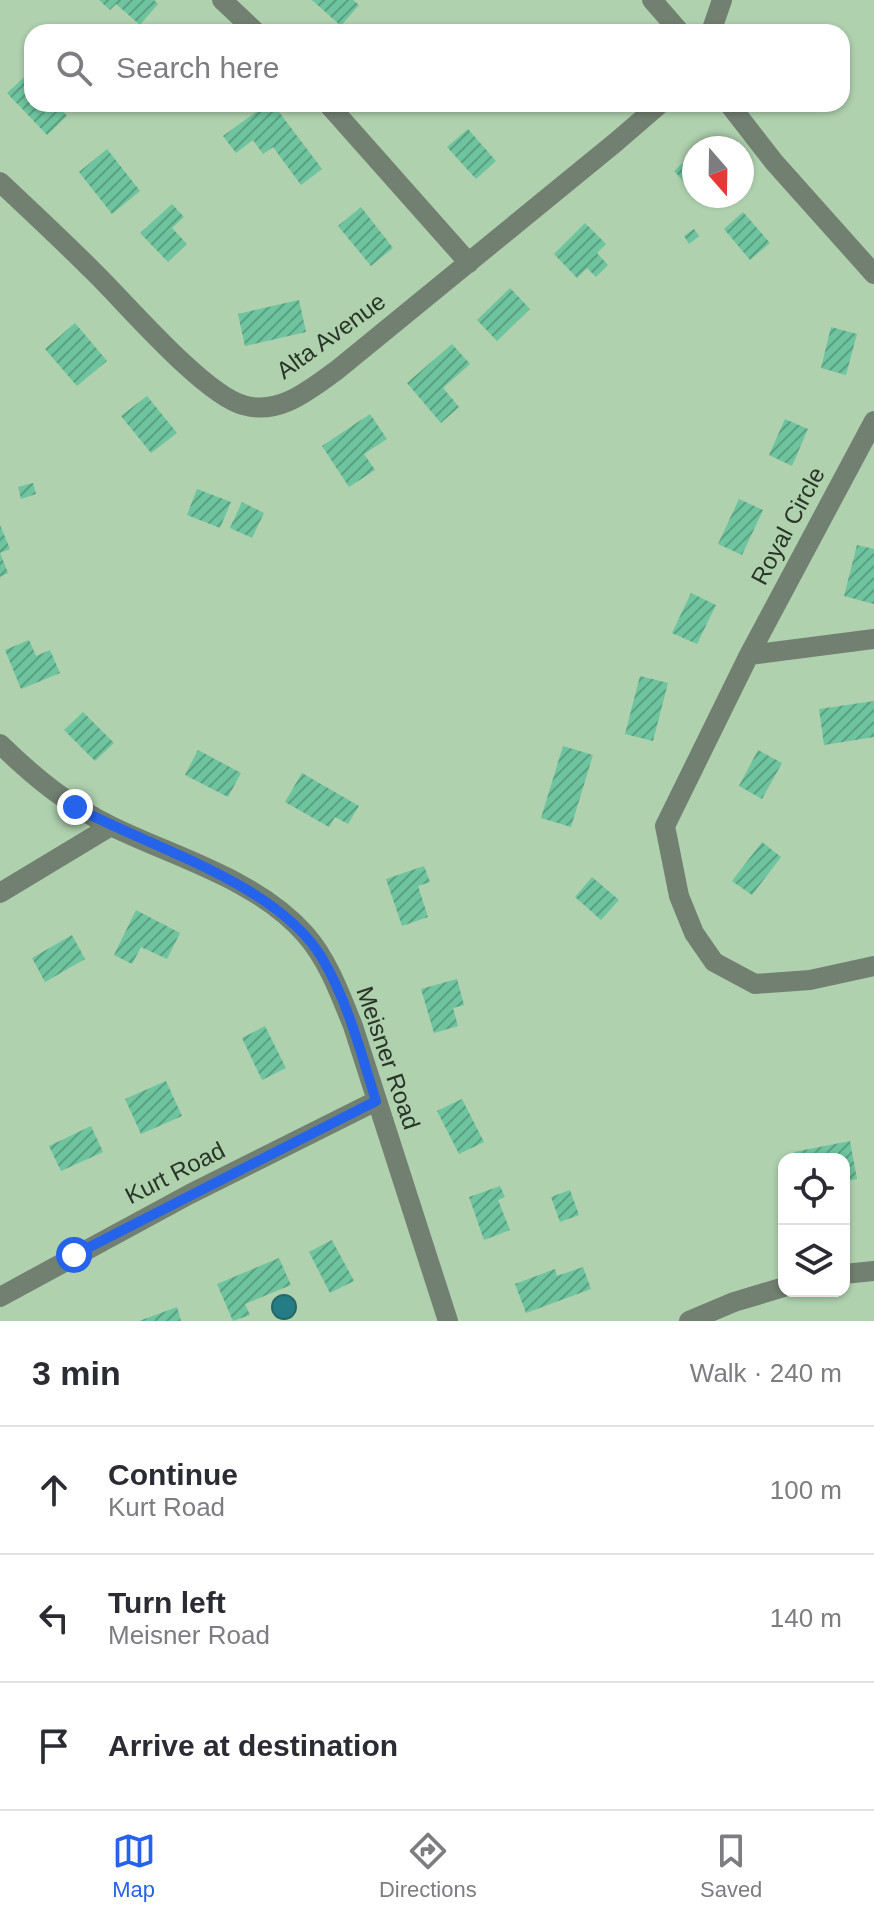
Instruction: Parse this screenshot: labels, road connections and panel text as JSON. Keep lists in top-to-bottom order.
{
  "streets": {
    "street": [
      "Alta Avenue",
      "Royal Circle",
      "Meisner Road",
      "Kurt Road"
    ]
  },
  "crossings": [
    ["Meisner Road", "Kurt Road"]
  ],
  "north": "bottom",
  "page": {
    "search": "Search here",
    "heading": ["3 min", "Walk · 240 m"],
    "list": [
      ["Continue", "Kurt Road", "100 m"],
      ["Turn left", "Meisner Road", "140 m"],
      "Arrive at destination"
    ],
    "nav": ["Map", "Directions", "Saved"]
  }
}
